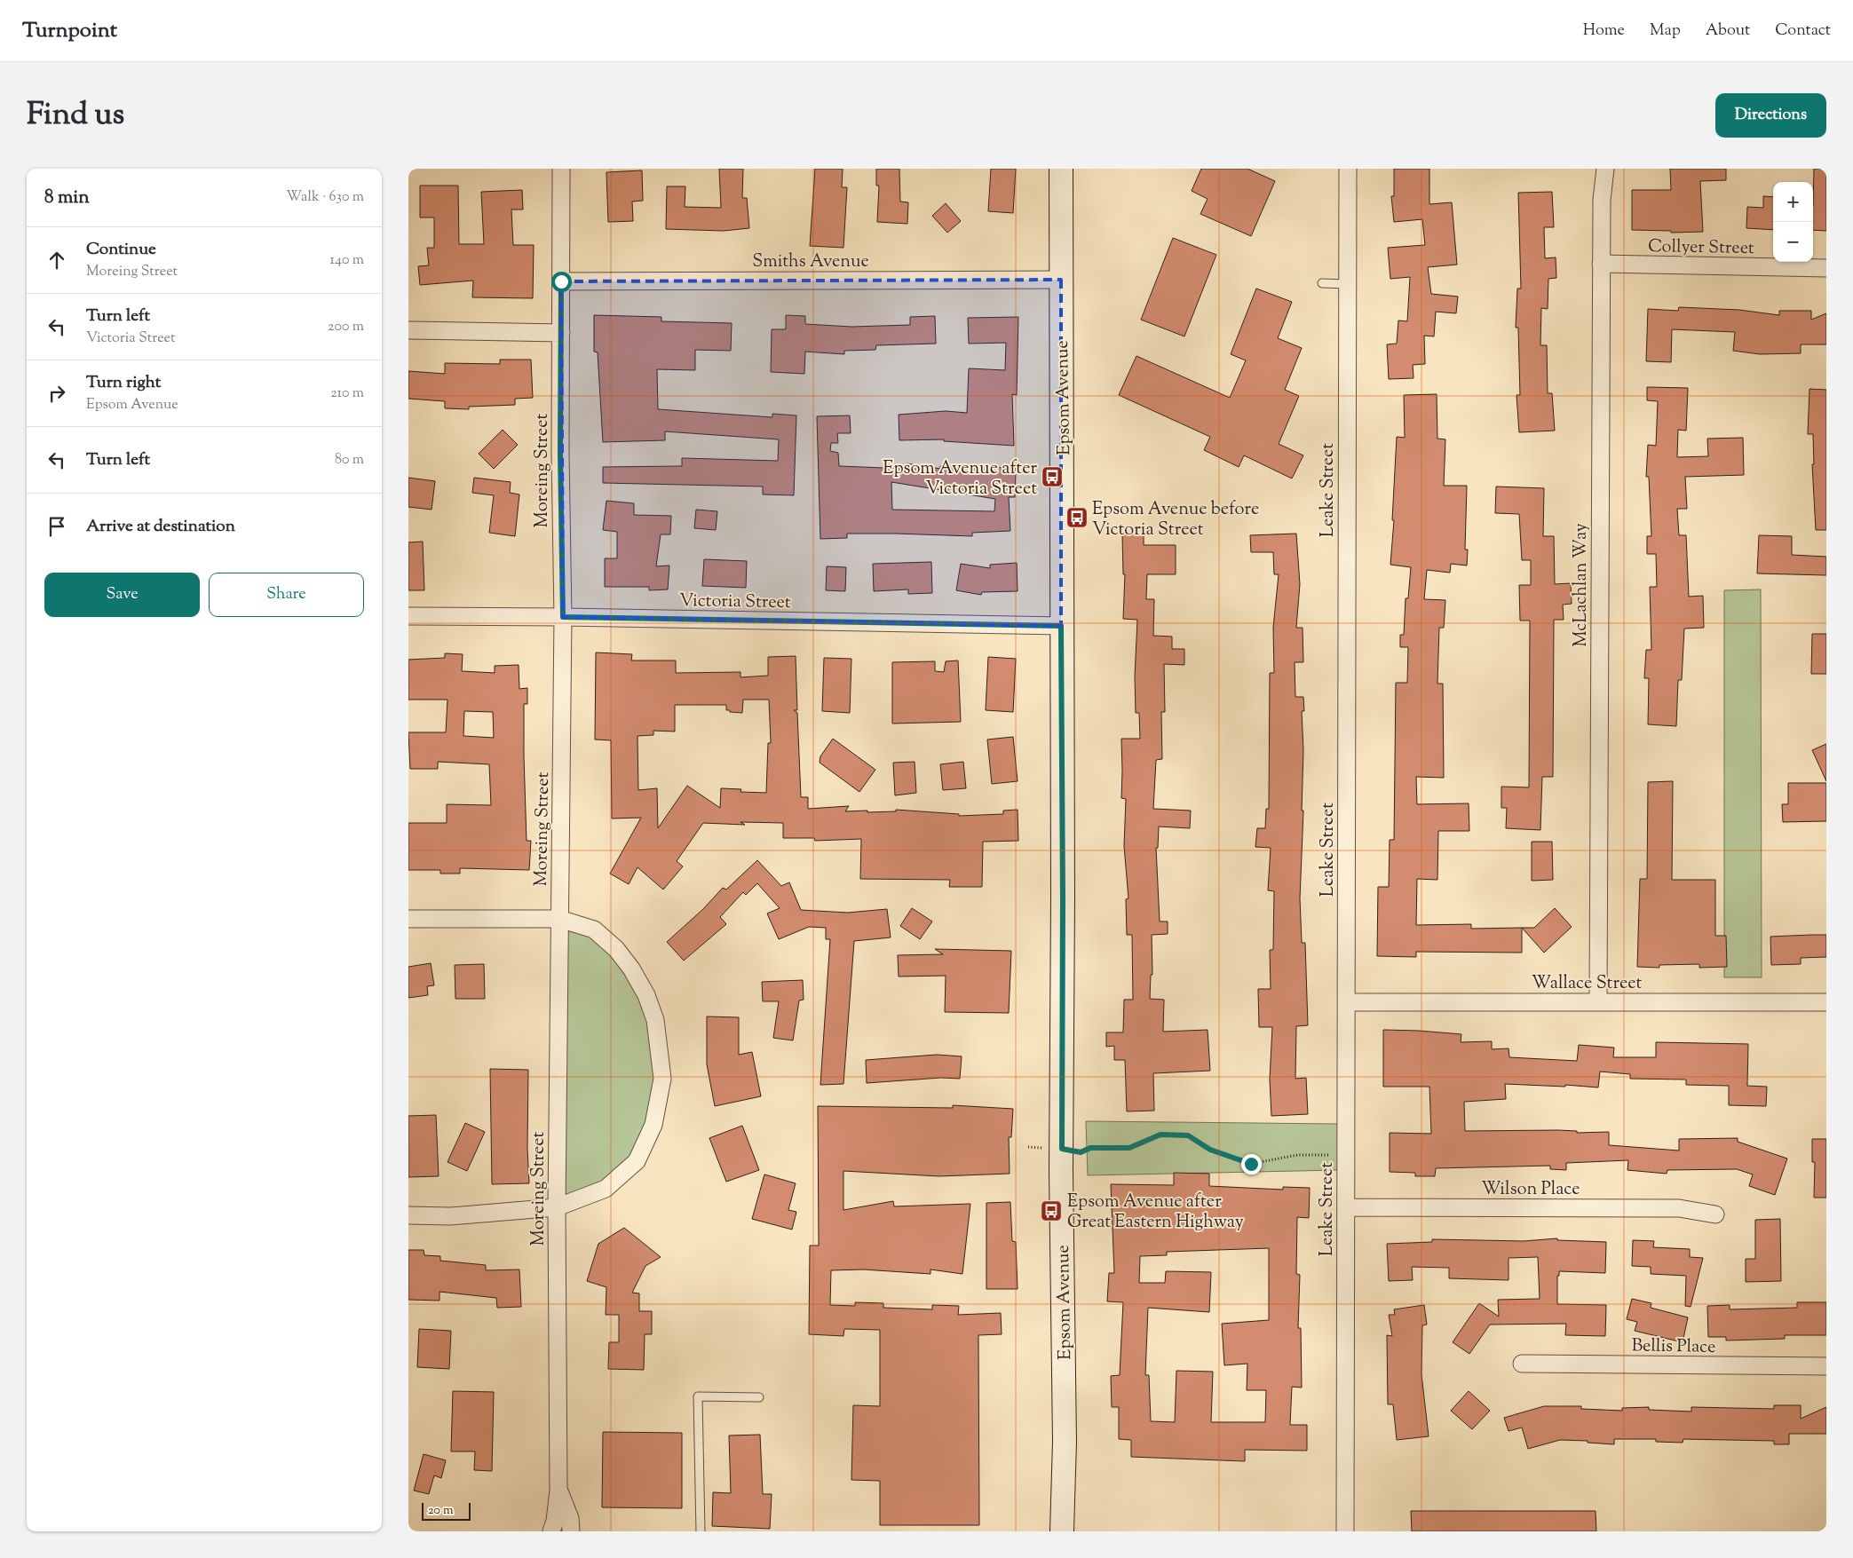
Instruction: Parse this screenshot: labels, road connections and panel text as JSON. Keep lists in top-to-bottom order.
{
  "streets": {
    "street": [
      "Collyer Street",
      "Smiths Avenue",
      "Epsom Avenue",
      "Moreing Street",
      "Leake Street",
      "McLachlan Way",
      "Victoria Street",
      "Wallace Street",
      "Wilson Place",
      "Bellis Place"
    ]
  },
  "crossings": [
    ["Collyer Street", "McLachlan Way"],
    ["Smiths Avenue", "Epsom Avenue"],
    ["Smiths Avenue", "Moreing Street"],
    ["Epsom Avenue", "Victoria Street"],
    ["Moreing Street", "Victoria Street"],
    ["Leake Street", "Wallace Street"],
    ["Leake Street", "Wilson Place"],
    ["McLachlan Way", "Wallace Street"]
  ],
  "places": {
    "bus stop": ["Epsom Avenue after Victoria Street", "Epsom Avenue before Victoria Street", "Epsom Avenue after Great Eastern Highway"]
  },
  "scale_bar": "20 m",
  "page": {
    "header": "Turnpoint",
    "nav": [
      "Home",
      "Map",
      "About",
      "Contact"
    ],
    "title": "Find us",
    "buttons": [
      "Directions",
      ["Save", "Share"]
    ],
    "heading": ["8 min", "Walk · 630 m"],
    "map_buttons": ["+", "−"],
    "list": [
      ["Continue", "Moreing Street", "140 m"],
      ["Turn left", "Victoria Street", "200 m"],
      ["Turn right", "Epsom Avenue", "210 m"],
      ["Turn left", "80 m"],
      "Arrive at destination"
    ],
    "scale": "20 m"
  }
}
